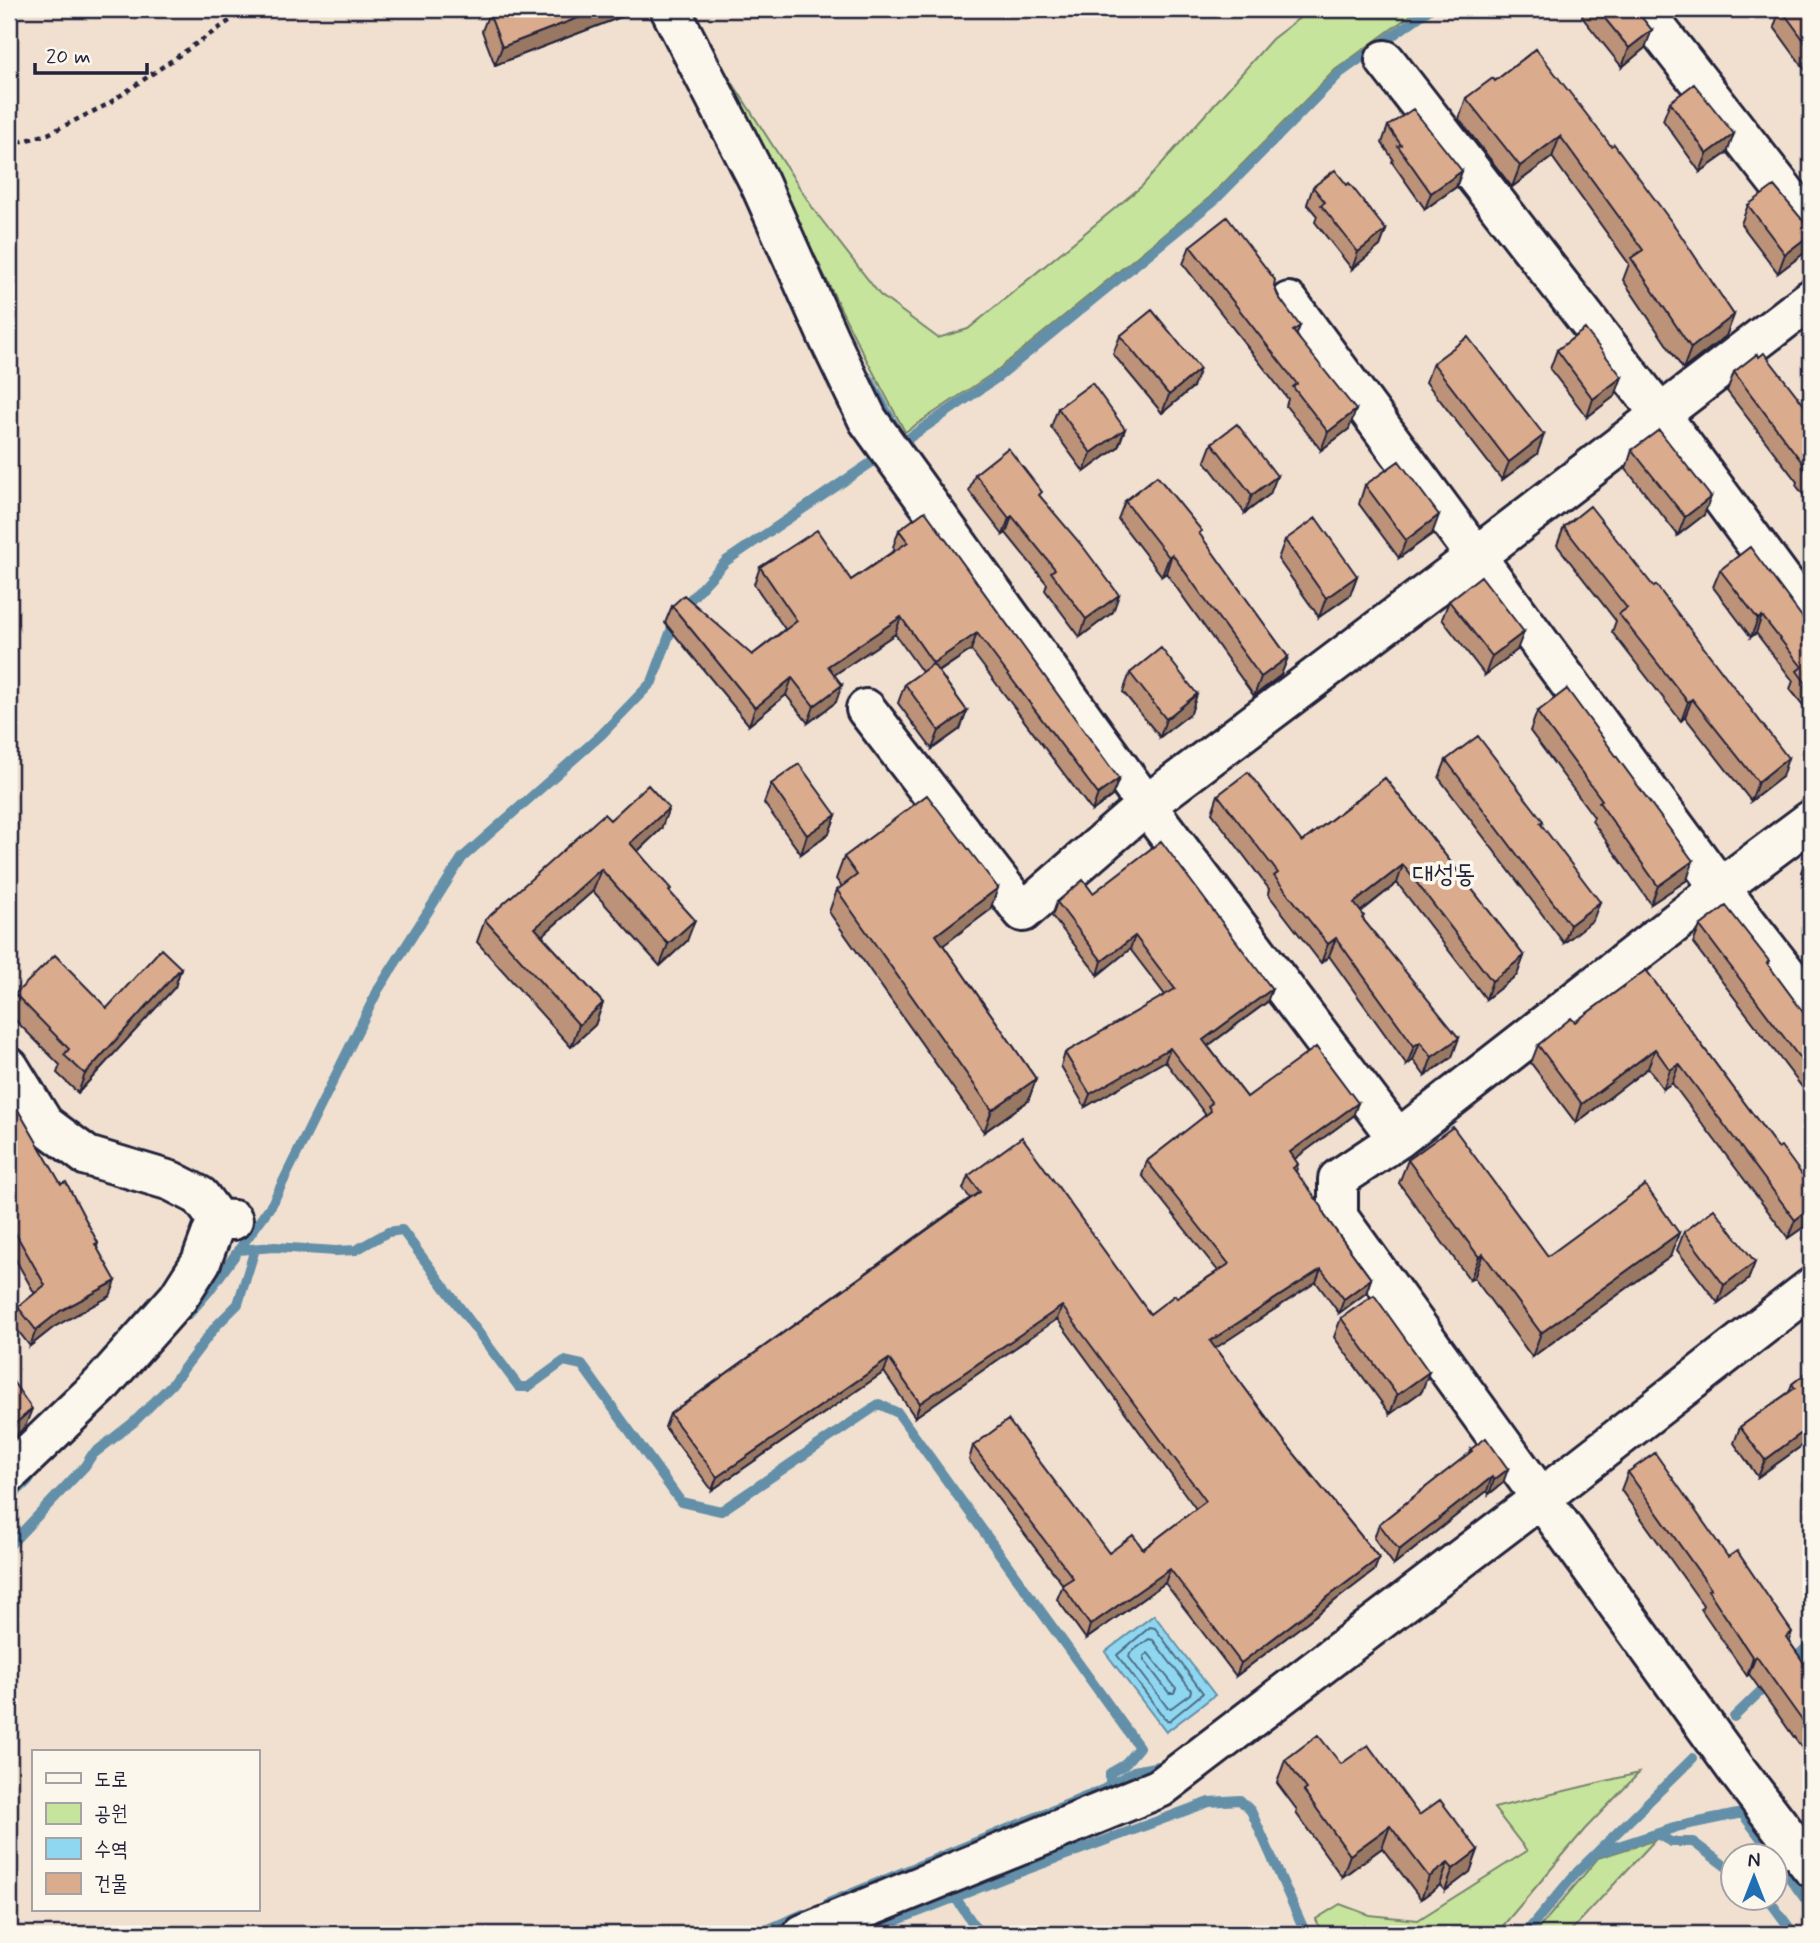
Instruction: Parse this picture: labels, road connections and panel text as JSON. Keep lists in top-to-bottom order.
{
  "districts": ["대성동"],
  "legend": [
    "도로",
    "공원",
    "수역",
    "건물"
  ],
  "scale_bar": "20 m",
  "north": "top"
}
